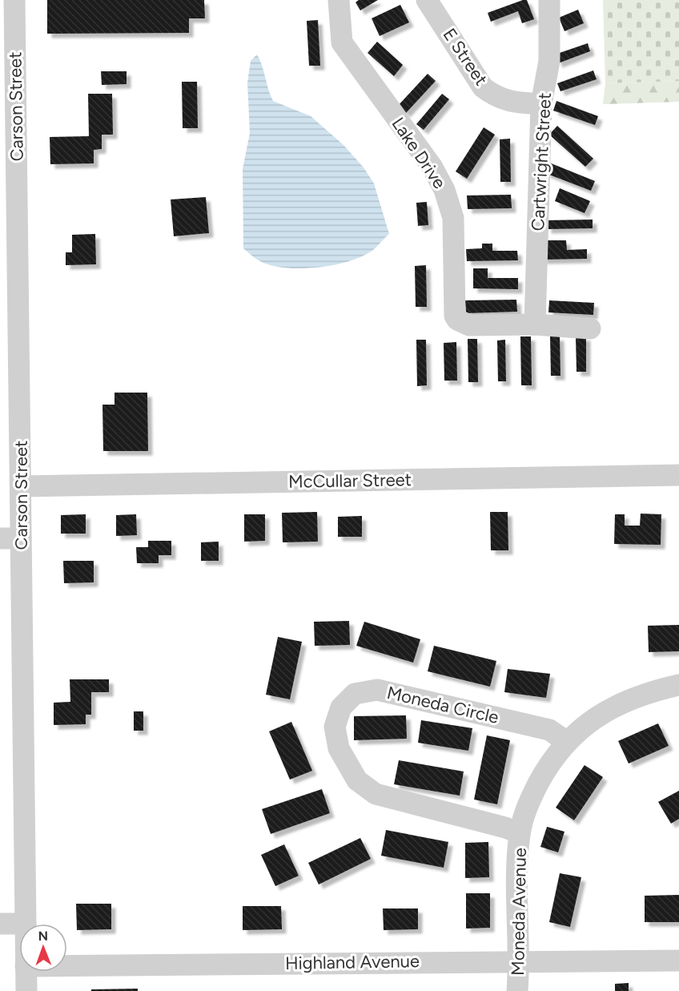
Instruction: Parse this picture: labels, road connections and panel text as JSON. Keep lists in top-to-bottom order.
{
  "streets": {
    "street": [
      "E Street",
      "Carson Street",
      "Lake Drive",
      "Cartwright Street",
      "McCullar Street",
      "Moneda Circle",
      "Moneda Avenue",
      "Highland Avenue"
    ]
  },
  "crossings": [
    ["E Street", "Cartwright Street"],
    ["Carson Street", "McCullar Street"],
    ["Lake Drive", "Cartwright Street"],
    ["Moneda Circle", "Moneda Avenue"],
    ["Moneda Avenue", "Highland Avenue"]
  ],
  "north": "top"
}
